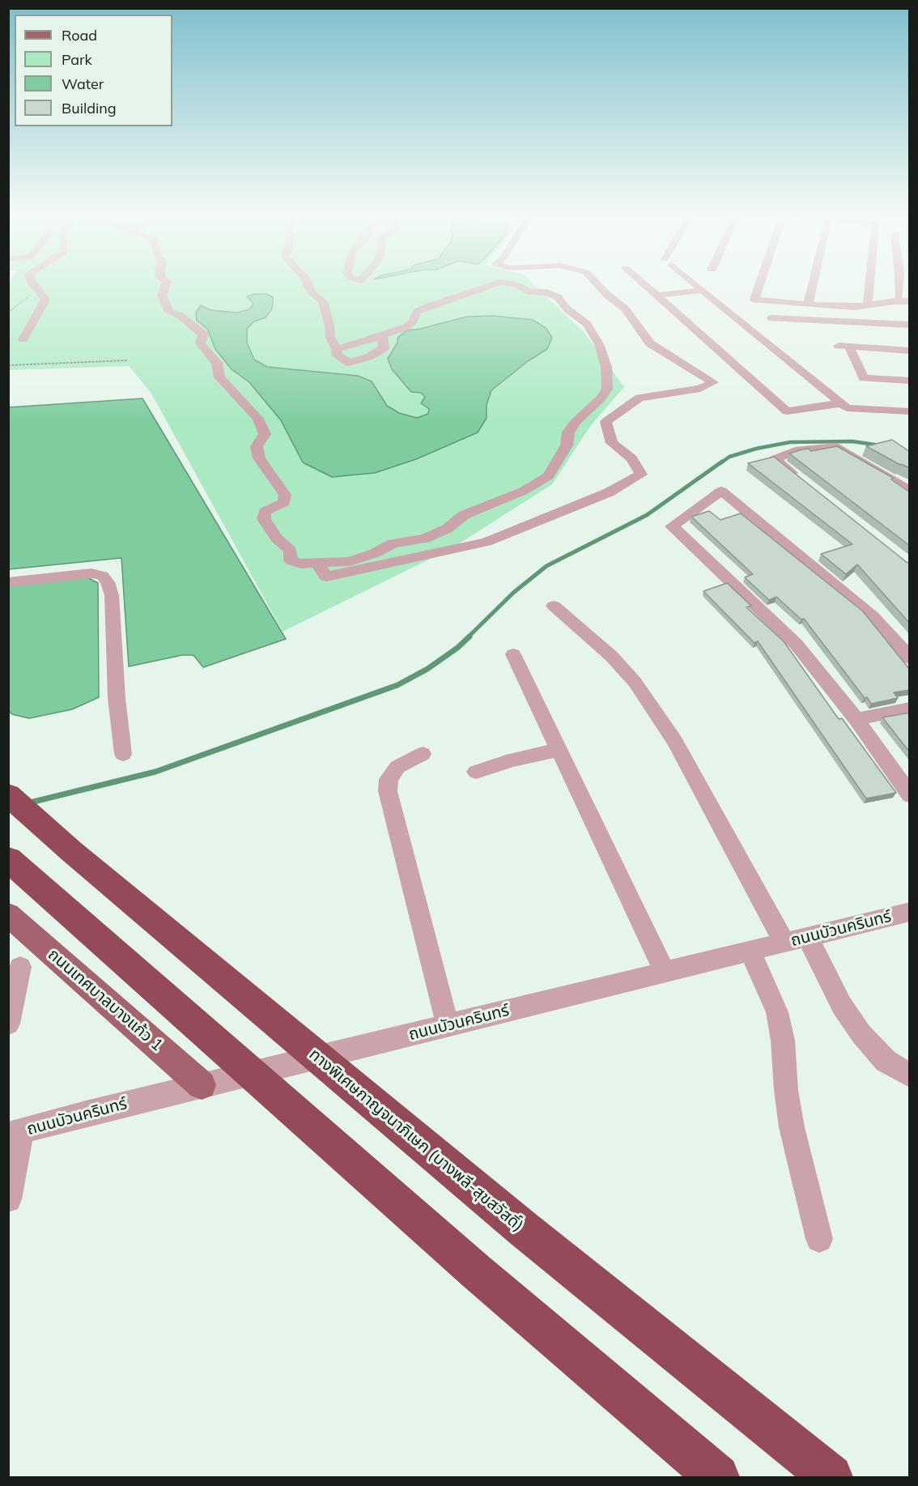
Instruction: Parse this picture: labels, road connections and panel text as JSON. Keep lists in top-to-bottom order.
{
  "streets": {
    "highway": ["ทางพิเศษกาญจนาภิเษก (บางพลี-สุขสวัสดิ์)"],
    "main road": ["ถนนเทศบาลบางแก้ว 1"],
    "street": ["ถนนบัวนครินทร์"]
  },
  "crossings": [
    ["ถนนบัวนครินทร์", "ถนนเทศบาลบางแก้ว 1"]
  ],
  "legend": [
    "Road",
    "Park",
    "Water",
    "Building"
  ]
}
